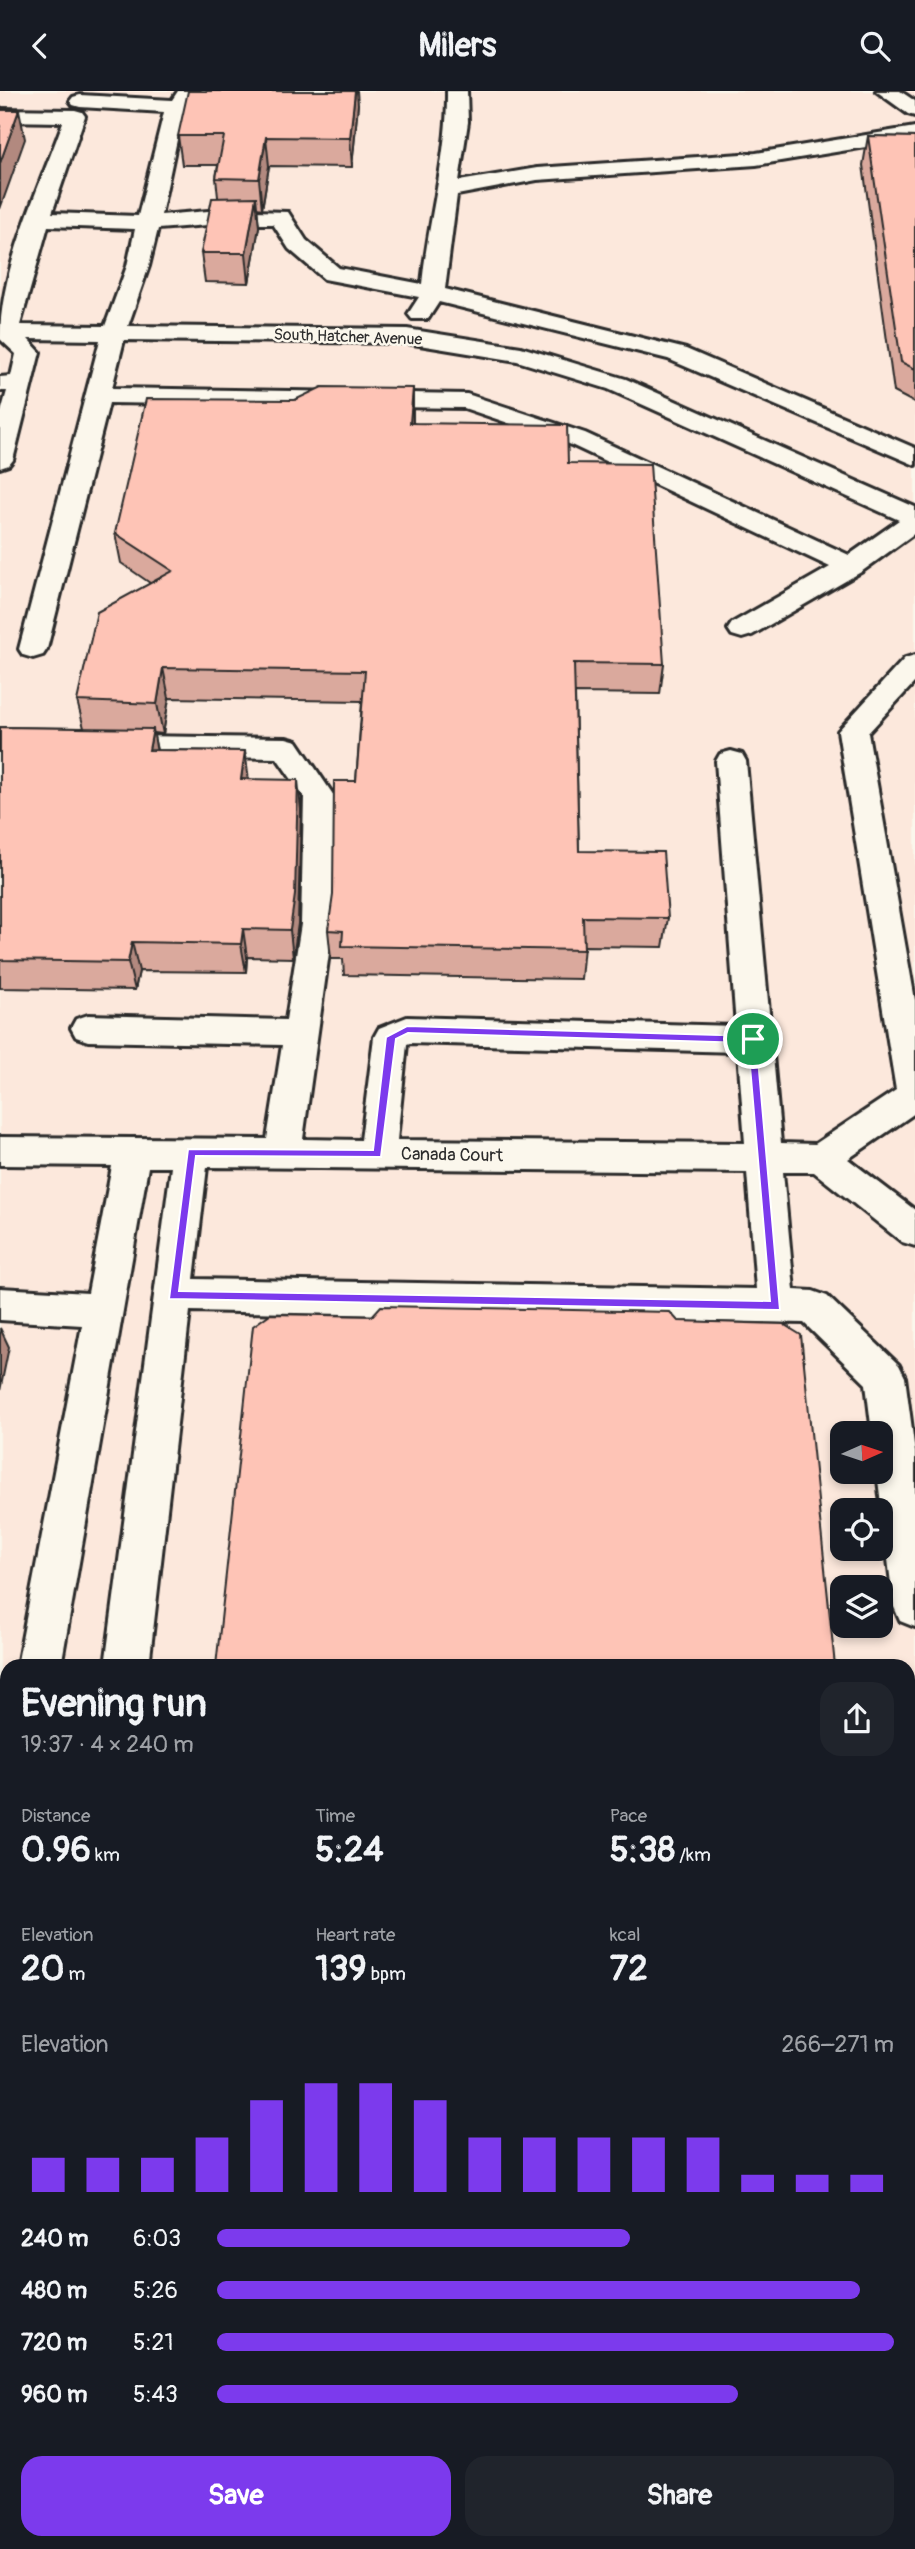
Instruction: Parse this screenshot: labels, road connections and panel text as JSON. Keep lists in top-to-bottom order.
{
  "streets": {
    "street": ["South Hatcher Avenue", "Canada Court"]
  },
  "north": "right",
  "page": {
    "header": "Milers",
    "heading": ["Evening run", "19:37 · 4 × 240 m"],
    "stats": [
      ["Distance", "0.96 km"],
      ["Time", "5:24"],
      ["Pace", "5:38 /km"],
      ["Elevation", "20 m"],
      ["Heart rate", "139 bpm"],
      ["kcal", "72"]
    ],
    "chart": ["Elevation", "266–271 m"],
    "list": [
      {
        "name": "240 m",
        "note": "6:03"
      },
      {
        "name": "480 m",
        "note": "5:26"
      },
      {
        "name": "720 m",
        "note": "5:21"
      },
      {
        "name": "960 m",
        "note": "5:43"
      }
    ],
    "buttons": ["Save", "Share"]
  }
}
